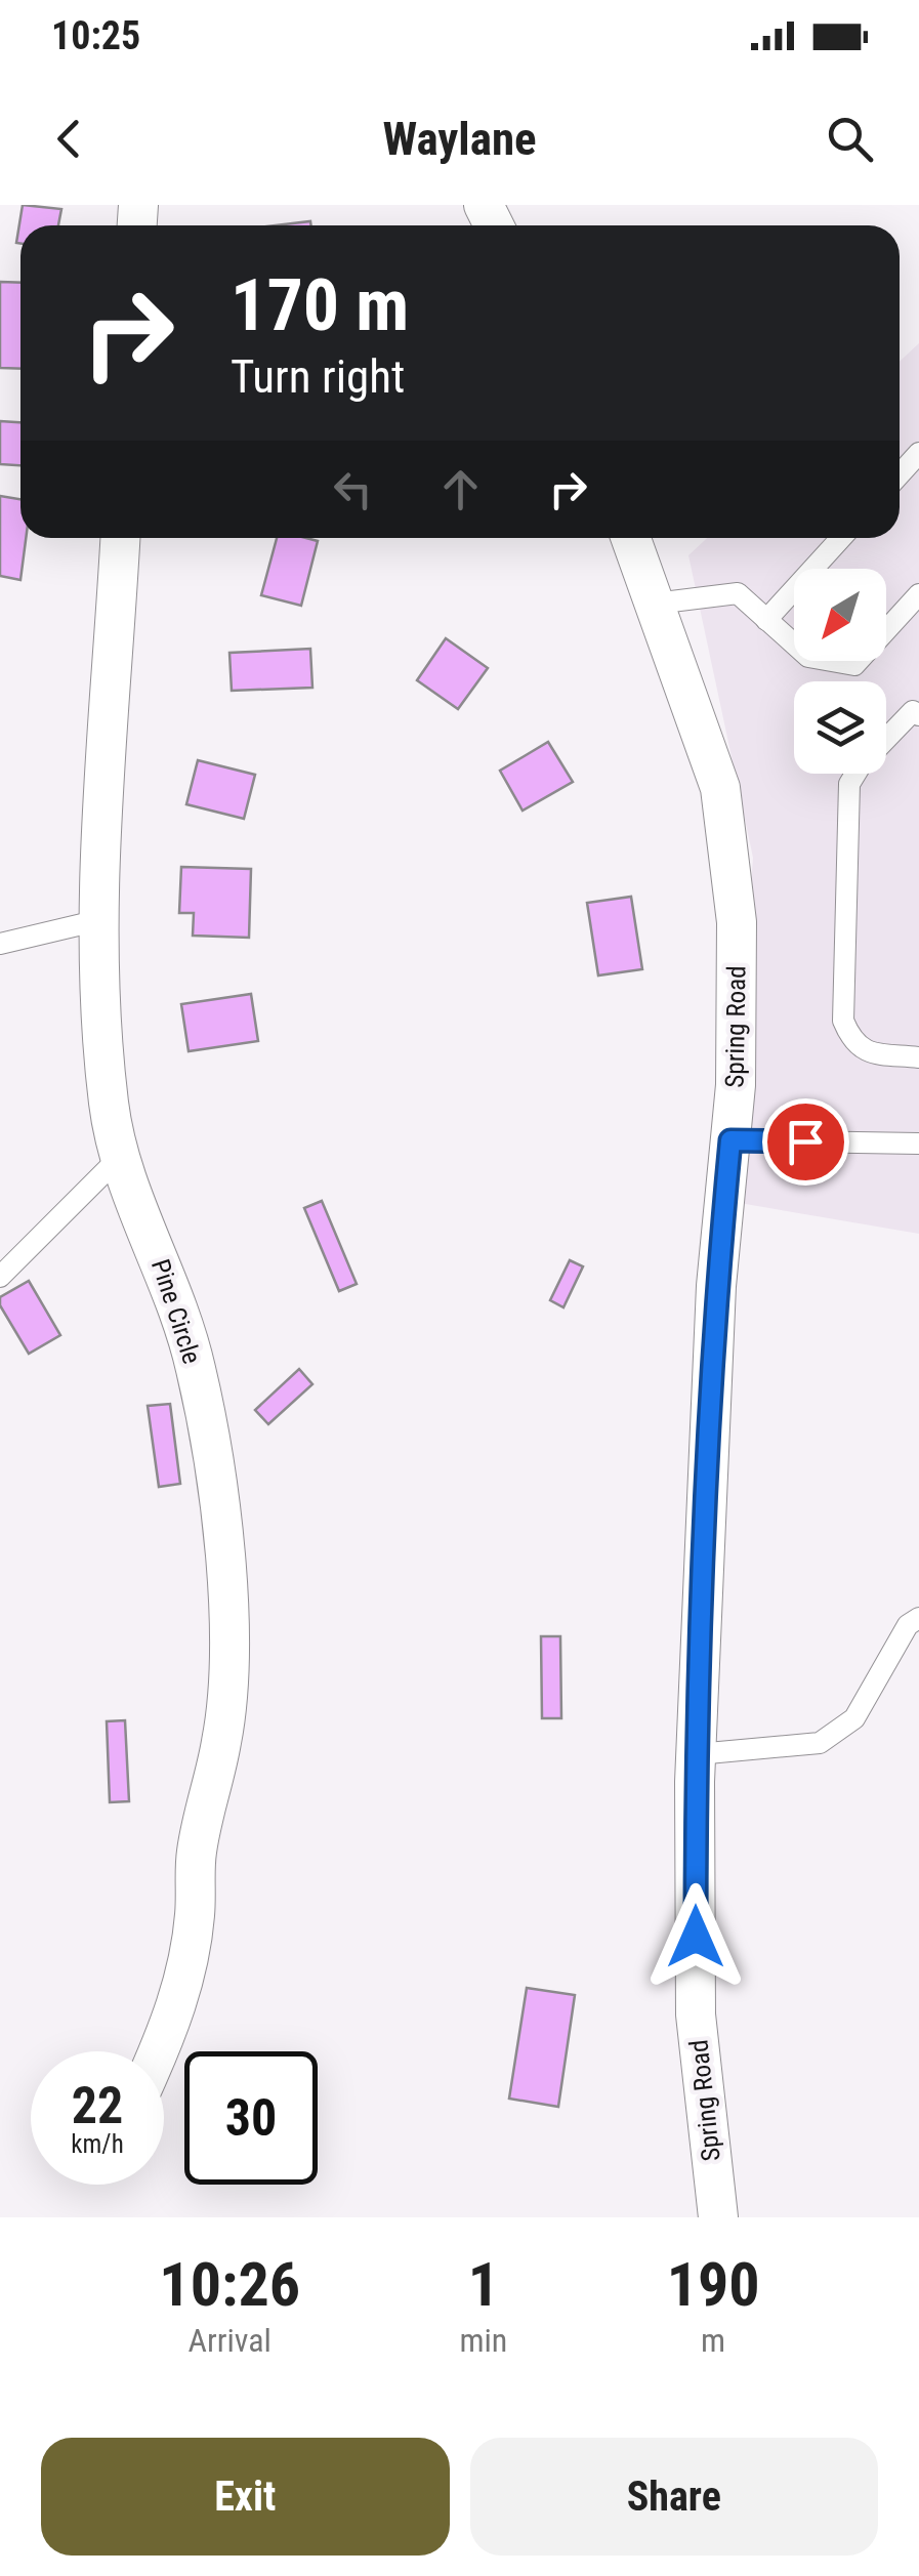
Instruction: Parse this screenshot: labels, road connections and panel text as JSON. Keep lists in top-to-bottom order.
{
  "streets": {
    "street": ["Spring Road", "Pine Circle"]
  },
  "north": "bottom left",
  "page": {
    "status": "10:25",
    "header": "Waylane",
    "turn": ["170 m", "Turn right"],
    "speed": "22 km/h",
    "limit": "30",
    "eta": [
      "10:26",
      "Arrival",
      "1",
      "min",
      "190",
      "m"
    ],
    "buttons": ["Exit", "Share"]
  }
}
